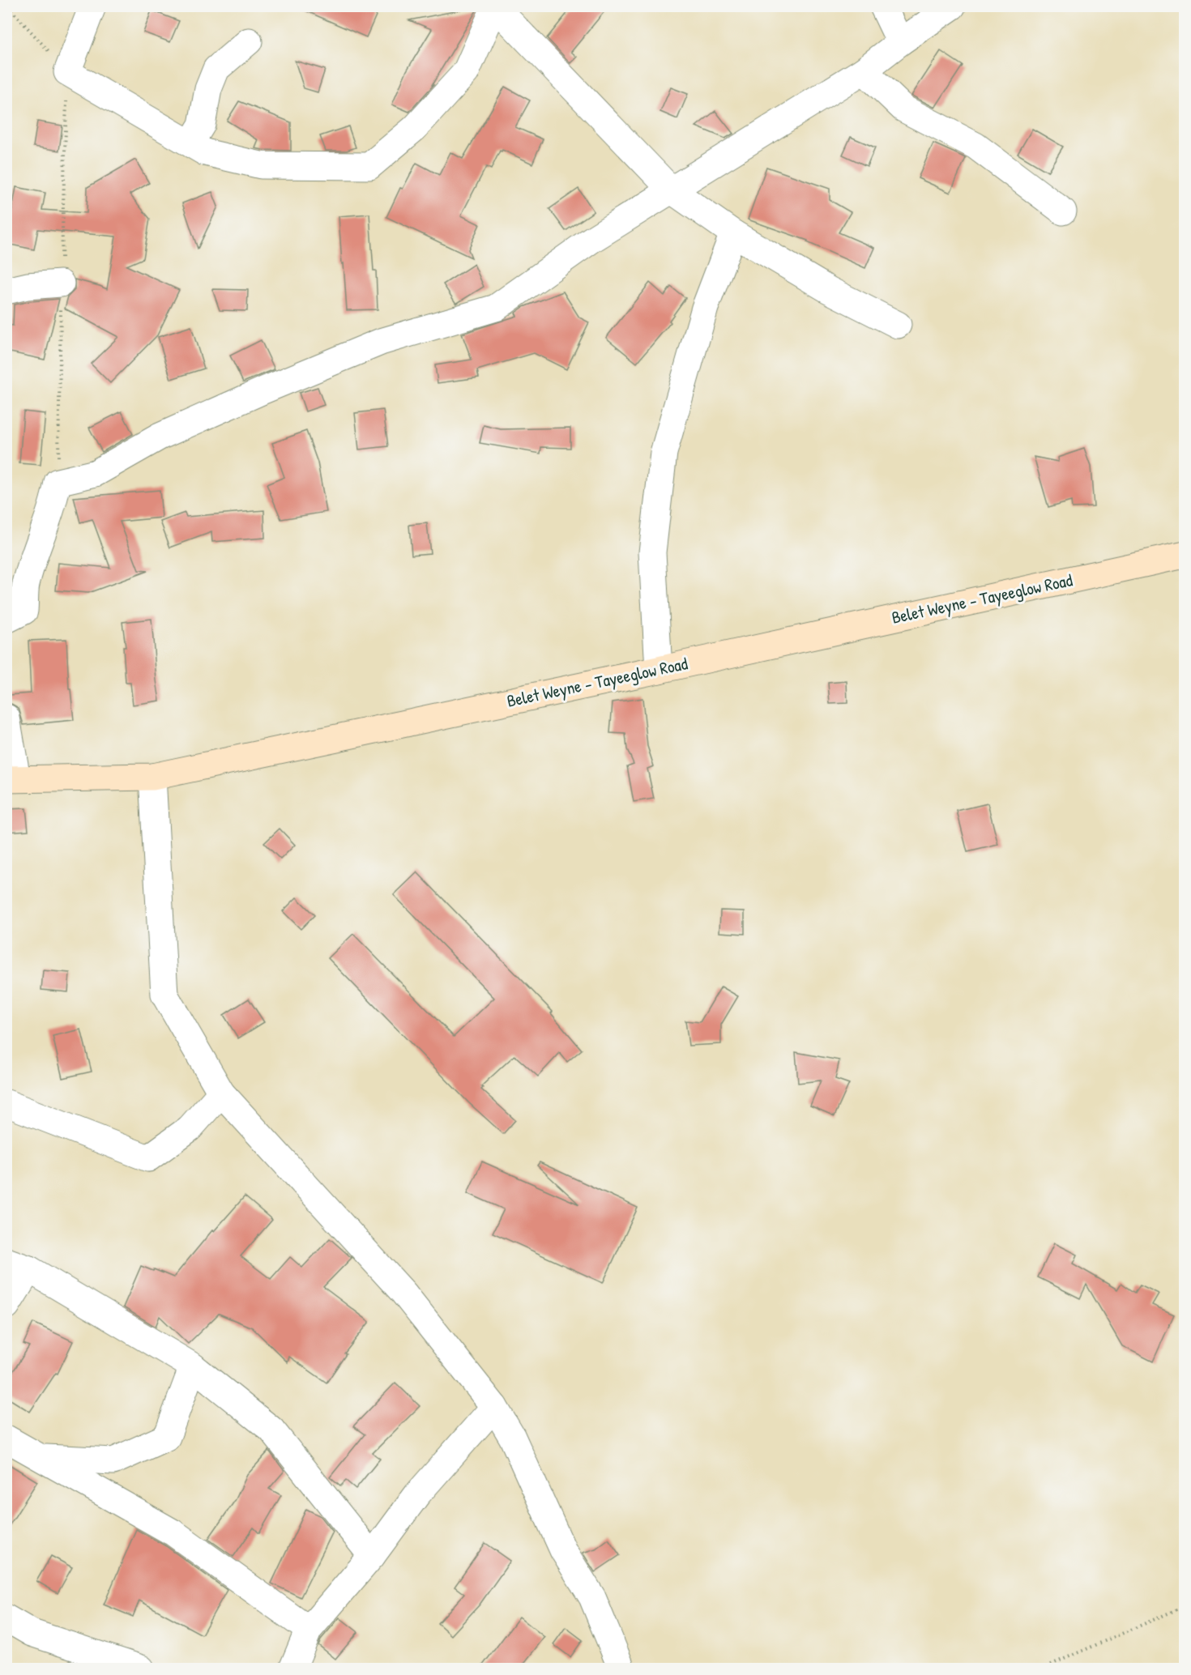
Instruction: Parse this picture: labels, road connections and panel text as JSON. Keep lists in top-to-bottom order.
{
  "streets": {
    "main road": ["Belet Weyne - Tayeeglow Road"]
  }
}
